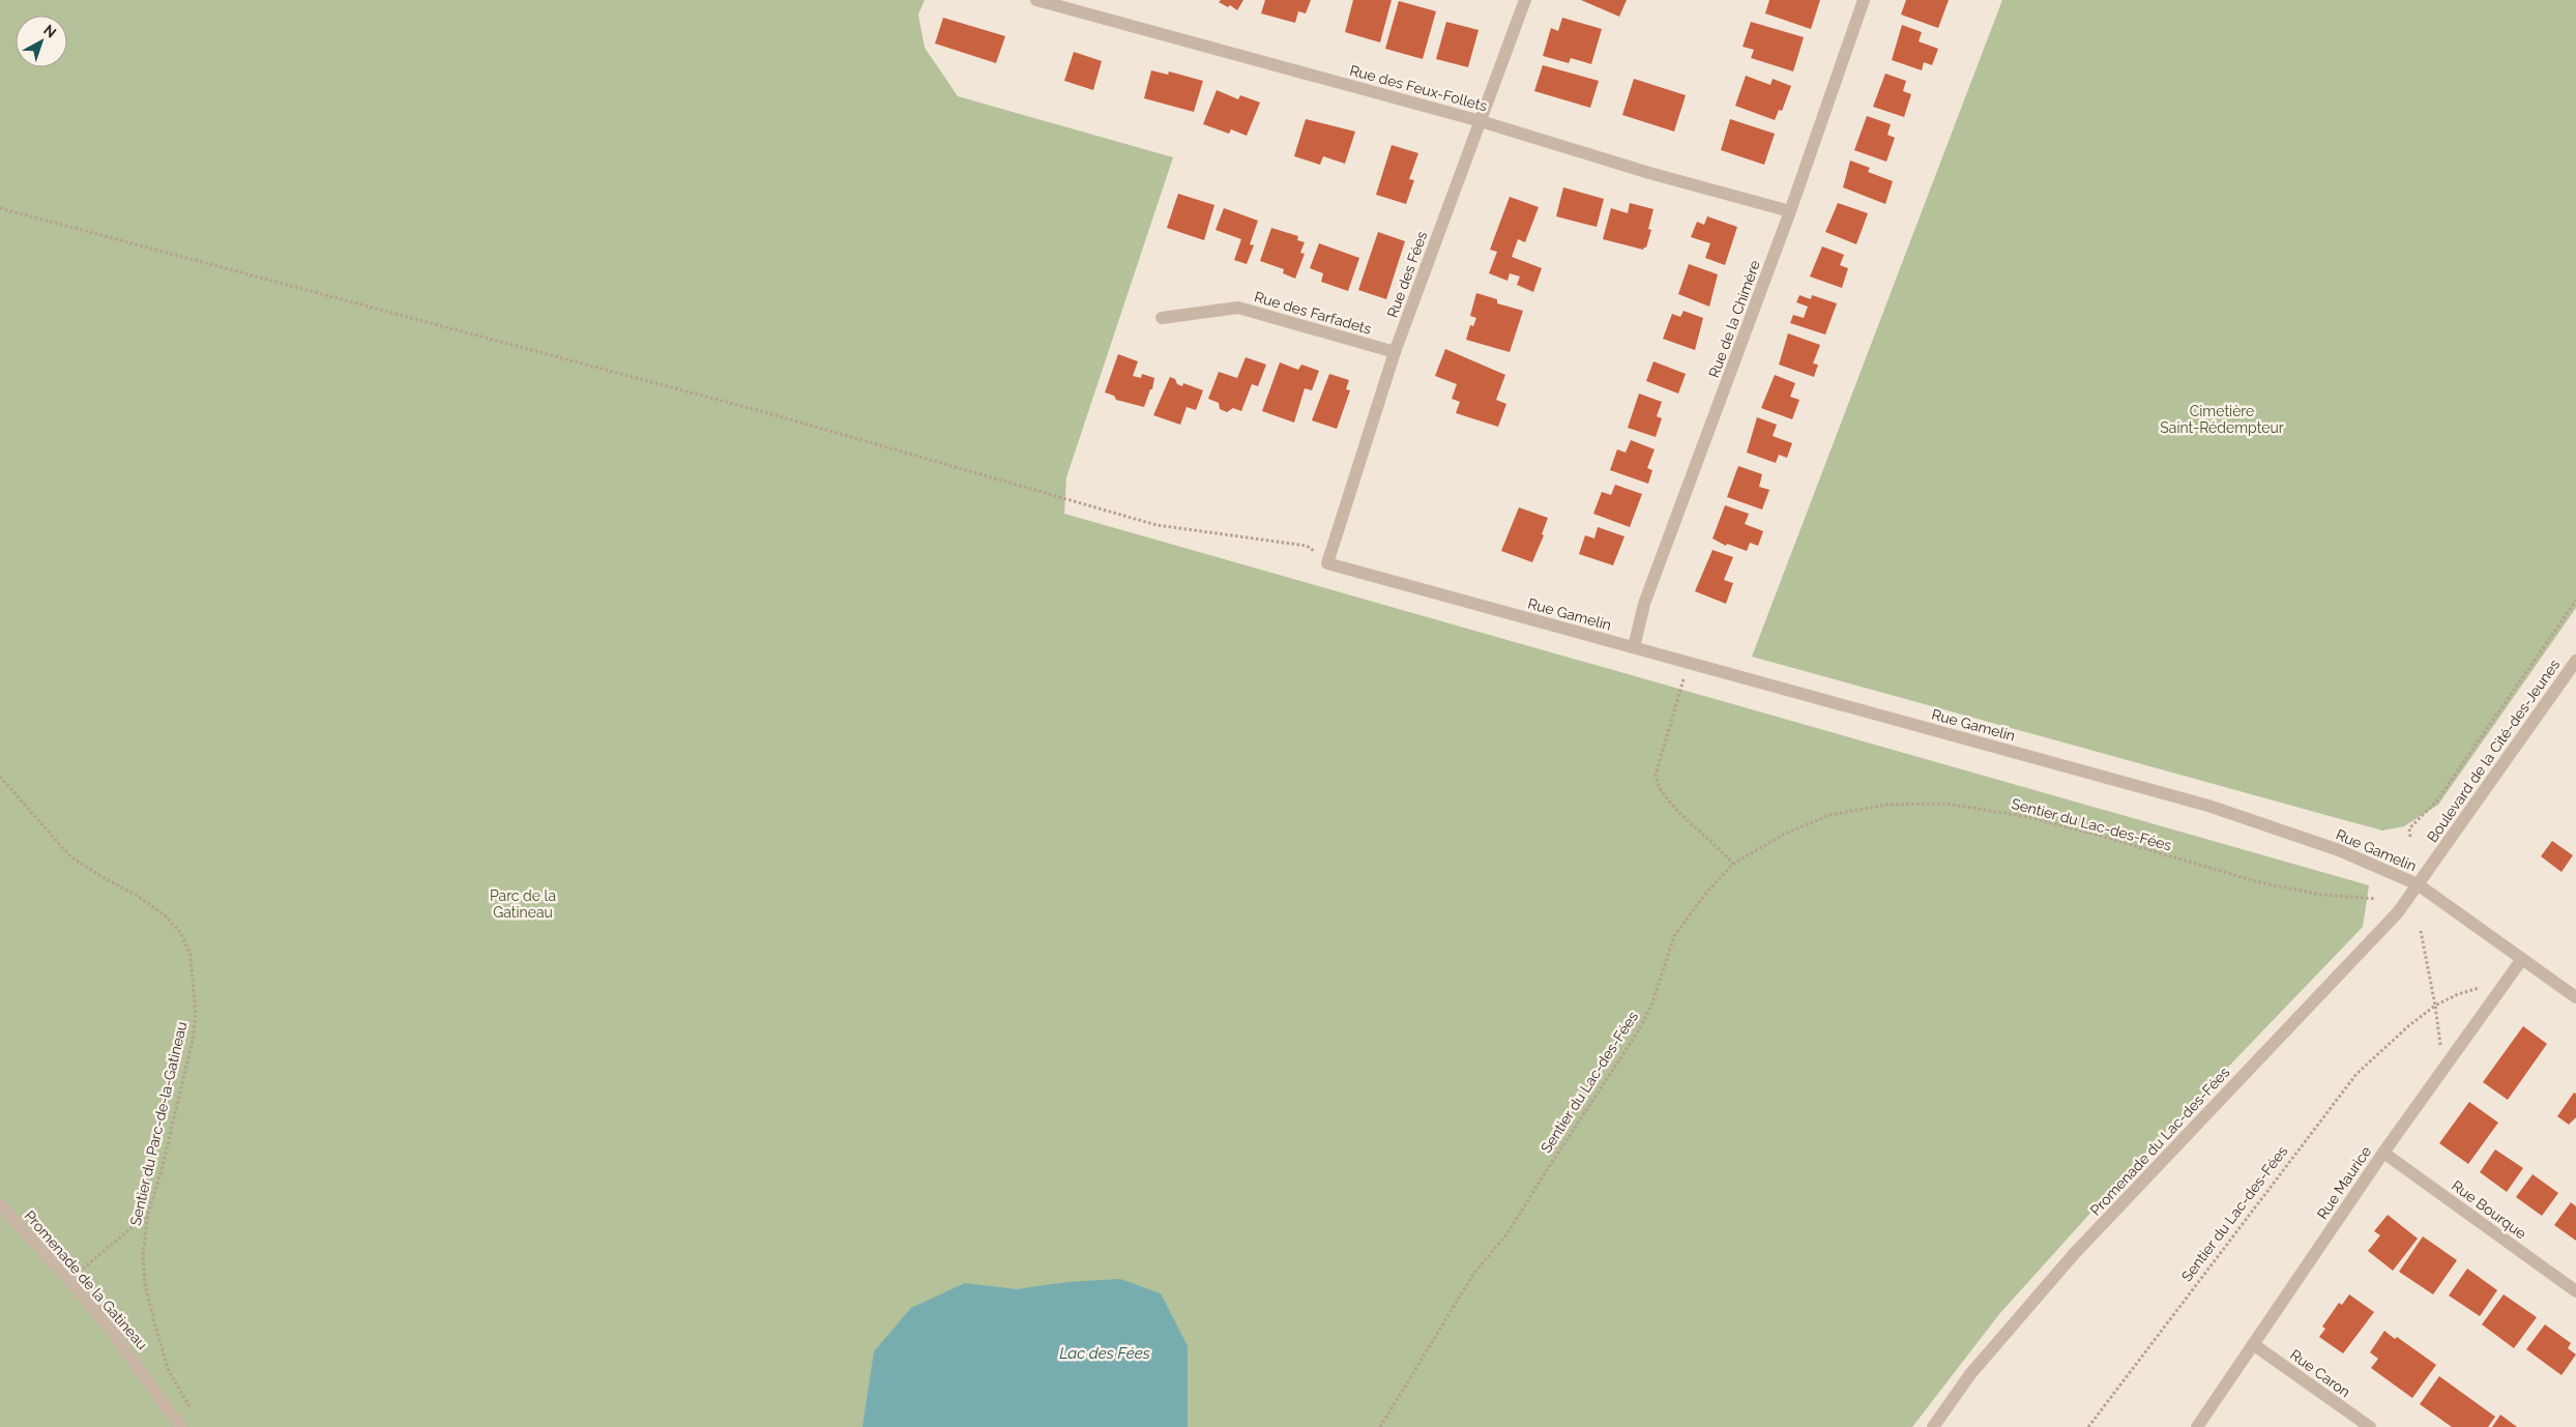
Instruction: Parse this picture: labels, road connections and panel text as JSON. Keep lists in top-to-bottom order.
{
  "streets": {
    "street": [
      "Rue des Feux-Follets",
      "Rue des Fées",
      "Rue des Farfadets",
      "Rue de la Chimère",
      "Rue Gamelin",
      "Boulevard de la Cité-des-Jeunes",
      "Promenade du Lac-des-Fées",
      "Rue Maurice",
      "Rue Bourque",
      "Promenade de la Gatineau",
      "Rue Caron"
    ],
    "path": ["Sentier du Lac-des-Fées", "Sentier du Parc-de-la-Gatineau"]
  },
  "crossings": [
    ["Rue des Feux-Follets", "Rue des Fées"],
    ["Rue des Feux-Follets", "Rue de la Chimère"],
    ["Rue des Fées", "Rue des Farfadets"],
    ["Rue des Fées", "Rue Gamelin"],
    ["Rue de la Chimère", "Rue Gamelin"],
    ["Rue Gamelin", "Boulevard de la Cité-des-Jeunes"],
    ["Rue Gamelin", "Promenade du Lac-des-Fées"],
    ["Rue Gamelin", "Rue Maurice"],
    ["Boulevard de la Cité-des-Jeunes", "Promenade du Lac-des-Fées"],
    ["Sentier du Lac-des-Fées", "Rue Maurice"],
    ["Rue Maurice", "Rue Bourque"],
    ["Rue Maurice", "Rue Caron"]
  ],
  "water": ["Lac des Fées"],
  "parks": ["Cimetière Saint-Rédempteur", "Parc de la Gatineau"],
  "north": "top right"
}
